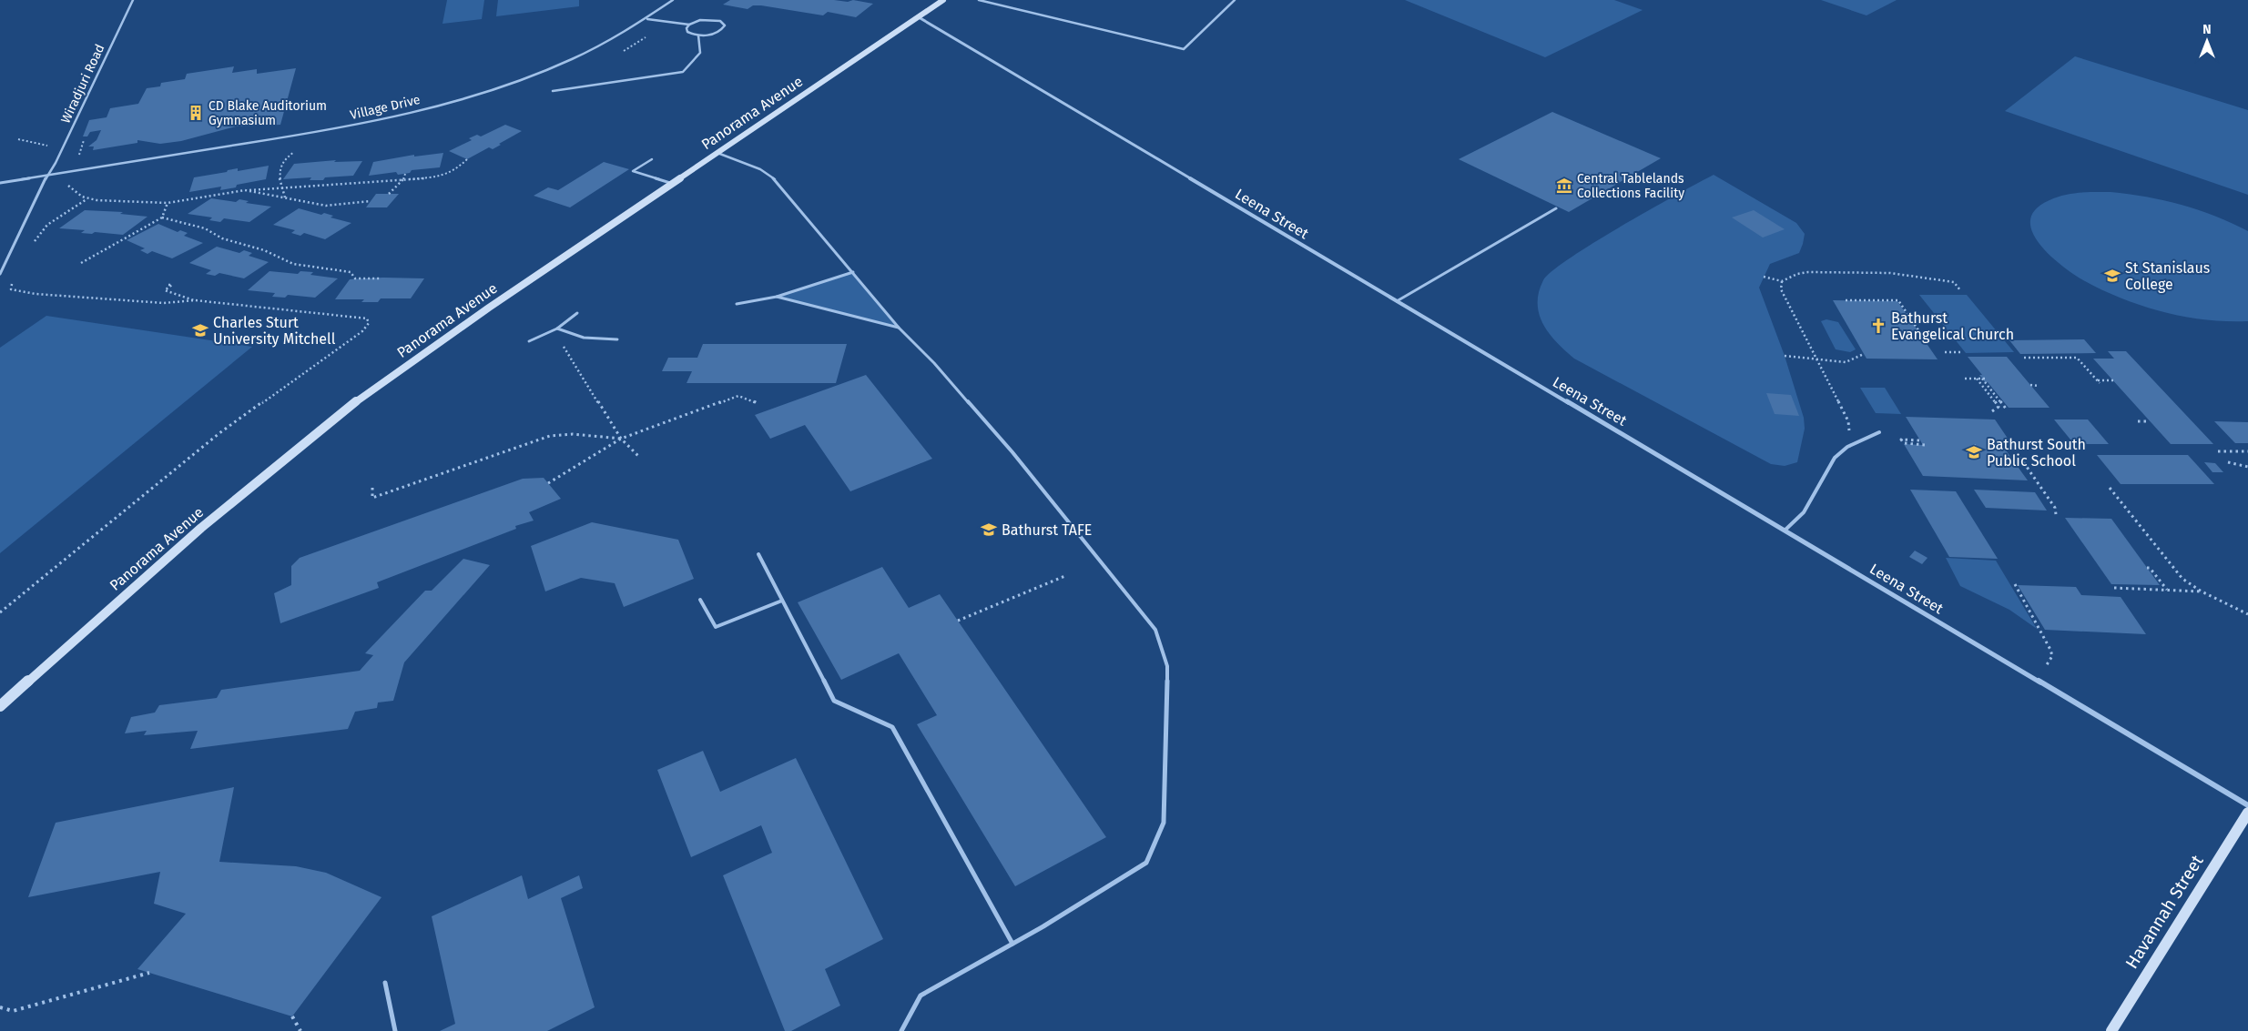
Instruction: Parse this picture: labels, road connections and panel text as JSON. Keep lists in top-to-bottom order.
{
  "streets": {
    "street": ["Panorama Avenue", "Leena Street", "Havannah Street"],
    "lane": ["Wiradjuri Road", "Village Drive"]
  },
  "crossings": [
    ["Wiradjuri Road", "Village Drive"],
    ["Panorama Avenue", "Leena Street"]
  ],
  "places": {
    "building": ["CD Blake Auditorium Gymnasium"],
    "museum": ["Central Tablelands Collections Facility"],
    "school or university": [
      "St Stanislaus College",
      "Charles Sturt University Mitchell",
      "Bathurst South Public School",
      "Bathurst TAFE"
    ],
    "church": ["Bathurst Evangelical Church"]
  },
  "north": "top"
}
